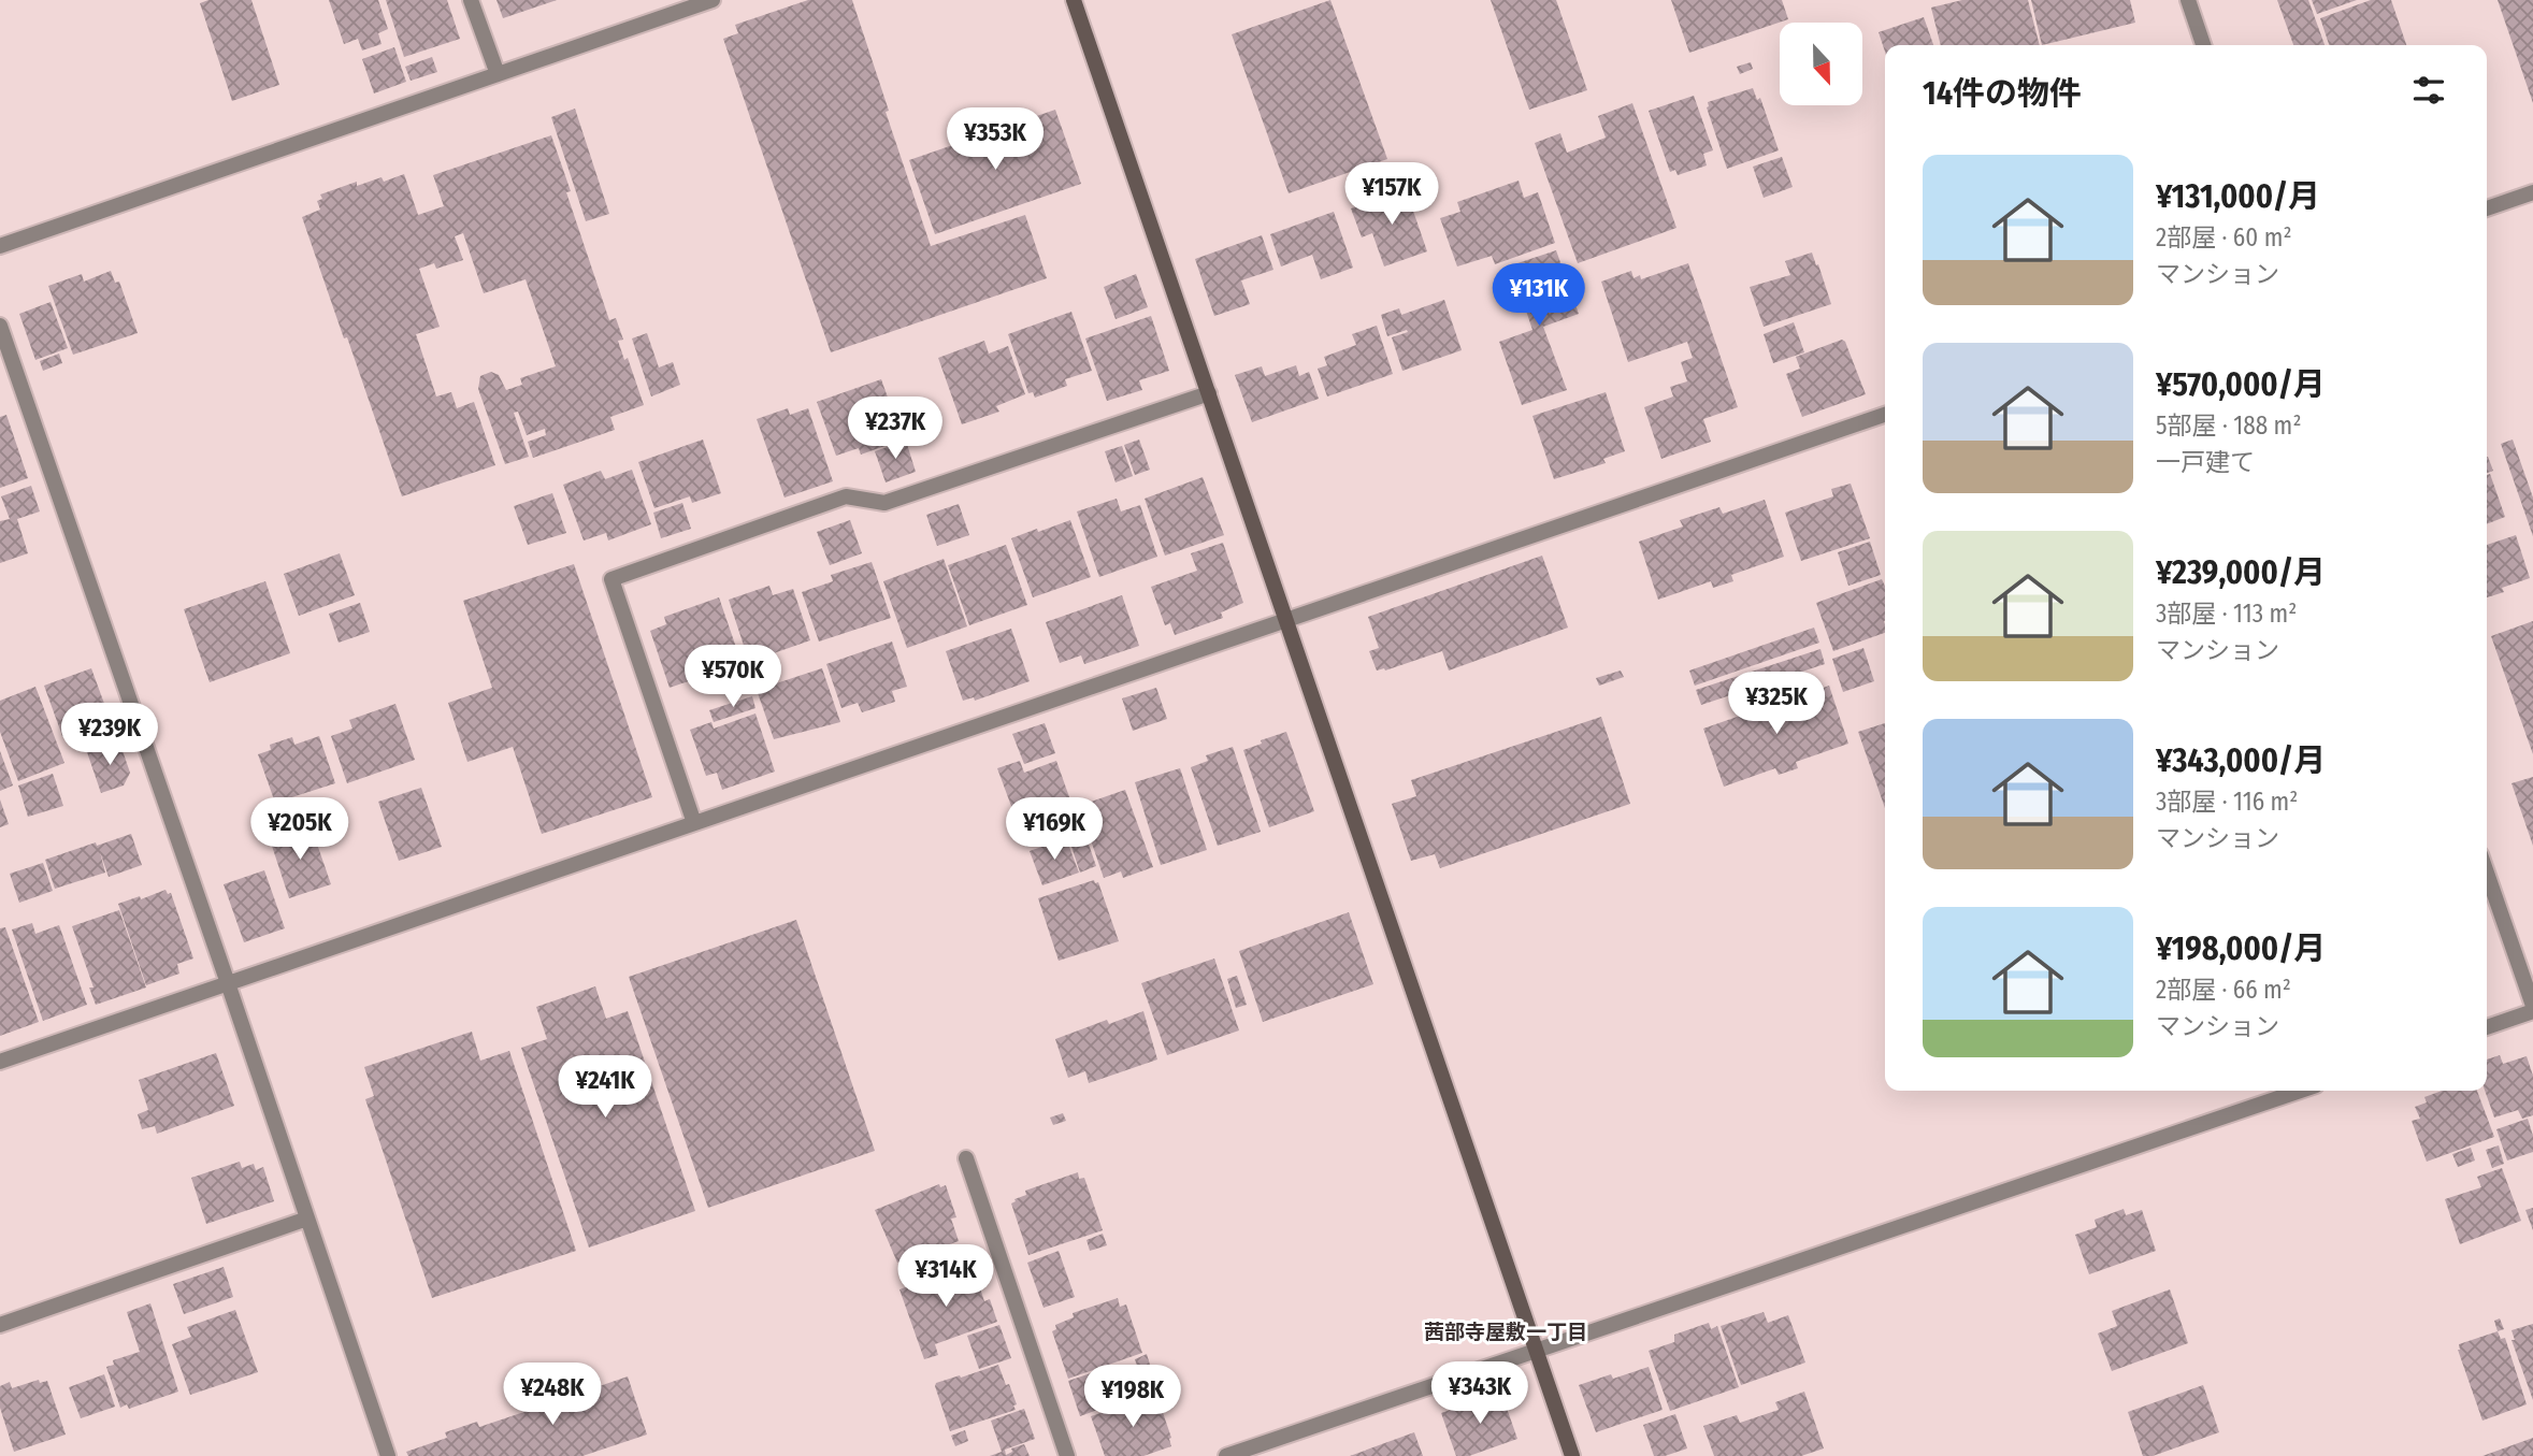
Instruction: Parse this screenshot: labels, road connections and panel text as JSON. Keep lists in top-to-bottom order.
{
  "districts": ["茜部寺屋敷一丁目"],
  "north": "bottom",
  "page": {
    "heading": "14件の物件",
    "price": [
      "¥353K",
      "¥157K",
      "¥131K",
      "¥237K",
      "¥570K",
      "¥325K",
      "¥239K",
      "¥205K",
      "¥169K",
      "¥241K",
      "¥314K",
      "¥343K",
      "¥248K",
      "¥198K"
    ],
    "list": [
      {
        "name": "¥131,000/月",
        "note": "2部屋 · 60 m² · マンション"
      },
      {
        "name": "¥570,000/月",
        "note": "5部屋 · 188 m² · 一戸建て"
      },
      {
        "name": "¥239,000/月",
        "note": "3部屋 · 113 m² · マンション"
      },
      {
        "name": "¥343,000/月",
        "note": "3部屋 · 116 m² · マンション"
      },
      {
        "name": "¥198,000/月",
        "note": "2部屋 · 66 m² · マンション"
      }
    ]
  }
}
